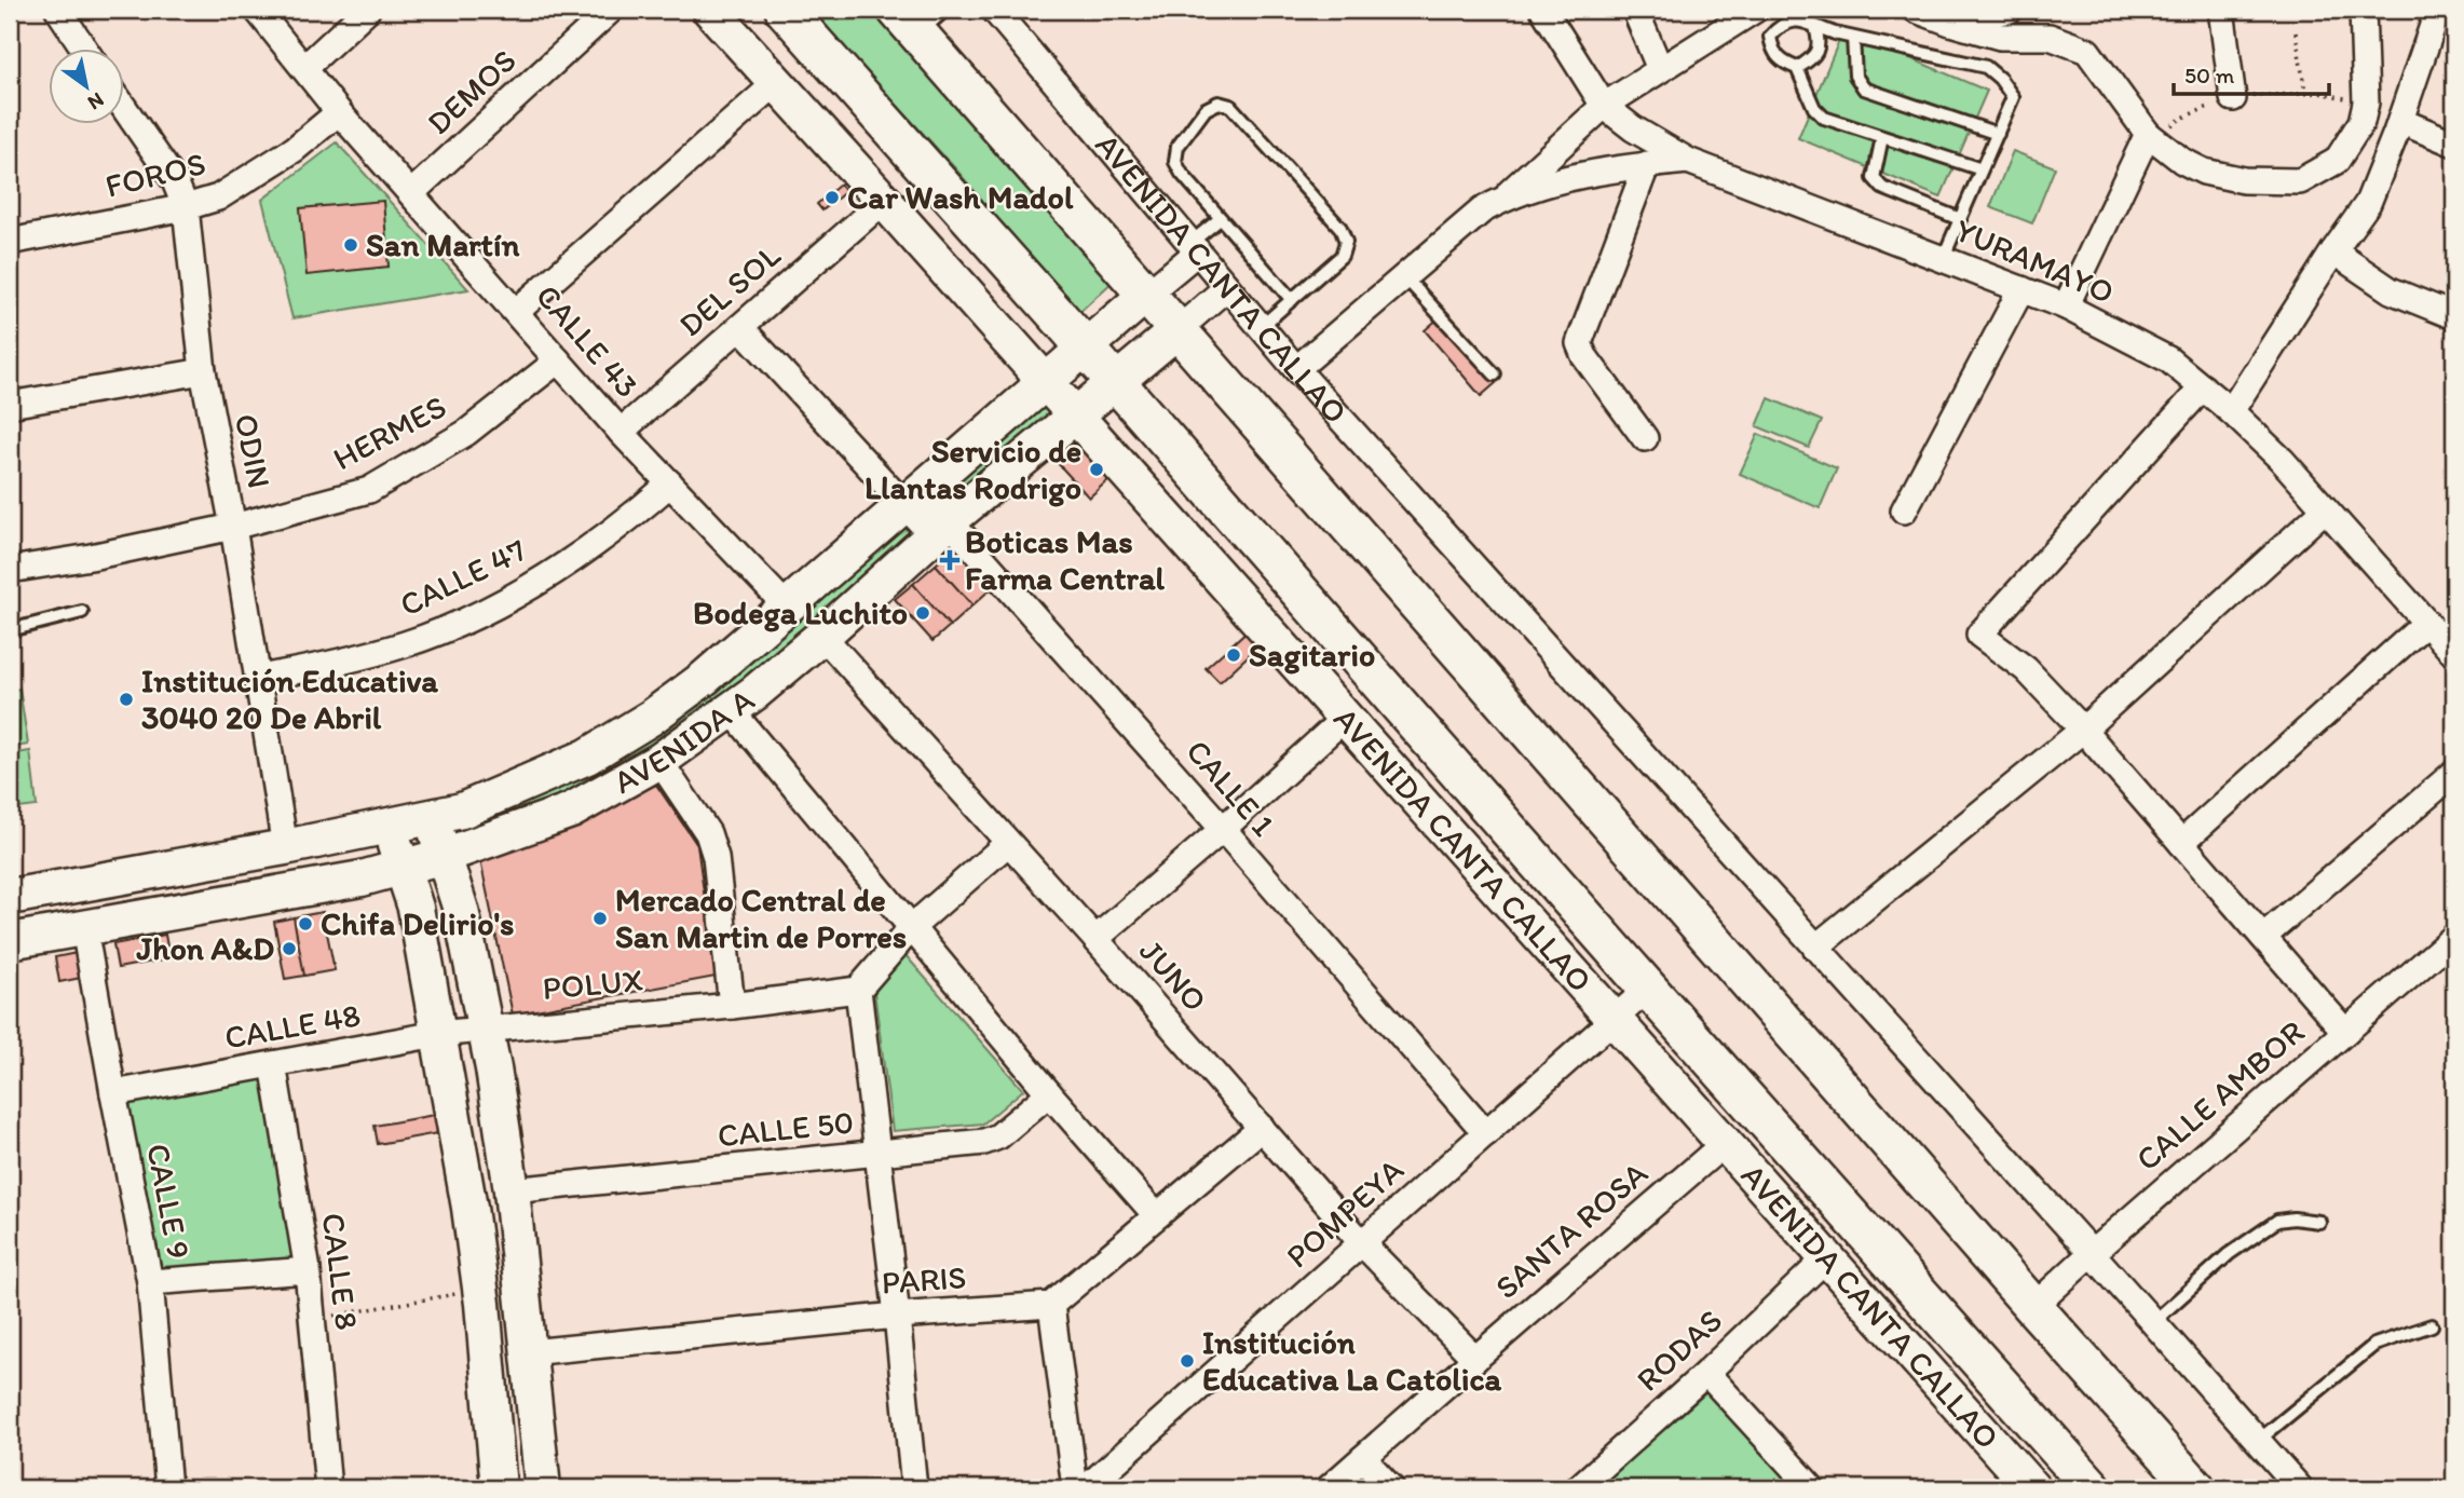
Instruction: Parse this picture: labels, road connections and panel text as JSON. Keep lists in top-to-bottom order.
{
  "streets": {
    "main road": ["AVENIDA CANTA CALLAO"],
    "street": [
      "DEMOS",
      "FOROS",
      "YURAMAYO",
      "DEL SOL",
      "CALLE 43",
      "HERMES",
      "ODIN",
      "CALLE 47",
      "AVENIDA A",
      "CALLE 1",
      "JUNO",
      "POLUX",
      "CALLE 48",
      "CALLE AMBOR",
      "CALLE 50",
      "CALLE 9",
      "POMPEYA",
      "SANTA ROSA",
      "CALLE 8",
      "PARIS",
      "RODAS"
    ]
  },
  "crossings": [
    ["DEMOS", "CALLE 43"],
    ["FOROS", "CALLE 43"],
    ["FOROS", "ODIN"],
    ["AVENIDA CANTA CALLAO", "DEL SOL"],
    ["AVENIDA CANTA CALLAO", "AVENIDA A"],
    ["AVENIDA CANTA CALLAO", "CALLE AMBOR"],
    ["AVENIDA CANTA CALLAO", "POMPEYA"],
    ["AVENIDA CANTA CALLAO", "SANTA ROSA"],
    ["AVENIDA CANTA CALLAO", "RODAS"],
    ["DEL SOL", "CALLE 43"],
    ["DEL SOL", "CALLE 1"],
    ["CALLE 43", "HERMES"],
    ["CALLE 43", "CALLE 47"],
    ["CALLE 43", "AVENIDA A"],
    ["HERMES", "ODIN"],
    ["ODIN", "CALLE 47"],
    ["ODIN", "AVENIDA A"],
    ["AVENIDA A", "CALLE 1"],
    ["AVENIDA A", "JUNO"],
    ["AVENIDA A", "CALLE 9"],
    ["CALLE 1", "POMPEYA"],
    ["JUNO", "POMPEYA"],
    ["JUNO", "SANTA ROSA"],
    ["POLUX", "CALLE 48"],
    ["CALLE 48", "CALLE 9"],
    ["CALLE 48", "CALLE 8"]
  ],
  "places": {
    "other": [
      "Car Wash Madol",
      "San Martín",
      "Servicio de Llantas Rodrigo",
      "Bodega Luchito",
      "Sagitario",
      "Institución Educativa 3040 20 De Abril",
      "Mercado Central de San Martin de Porres",
      "Chifa Delirio's",
      "Jhon A&D",
      "Institución Educativa La Catolica"
    ],
    "health": ["Boticas Mas Farma Central"]
  },
  "scale_bar": "50 m",
  "north": "bottom right"
}
